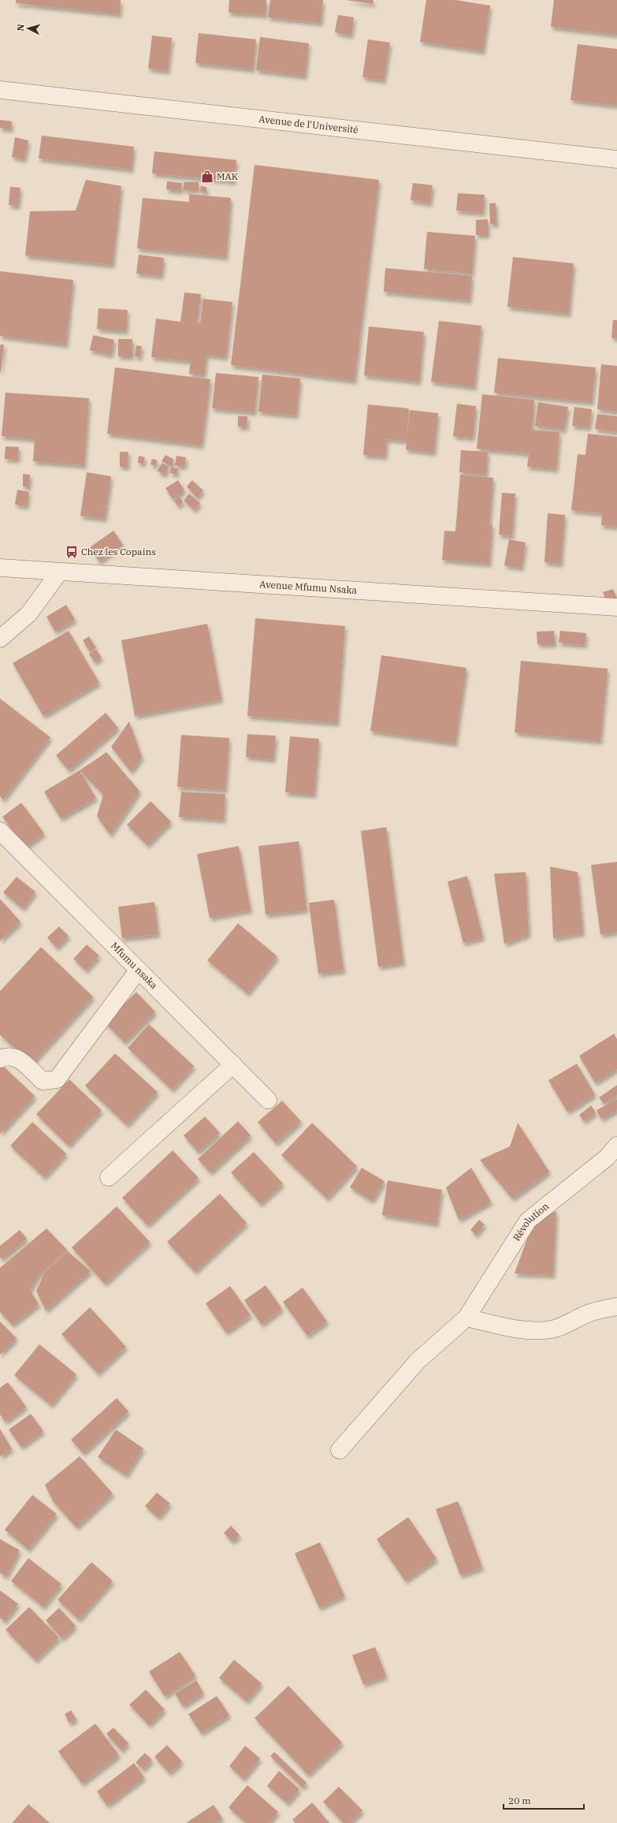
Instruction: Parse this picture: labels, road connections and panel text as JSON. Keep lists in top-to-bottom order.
{
  "streets": {
    "street": [
      "Avenue de l'Université",
      "Avenue Mfumu Nsaka",
      "Mfumu nsaka",
      "Révolution"
    ]
  },
  "places": {
    "shop": ["MAK"],
    "bus stop": ["Chez les Copains"]
  },
  "scale_bar": "20 m",
  "north": "left"
}
